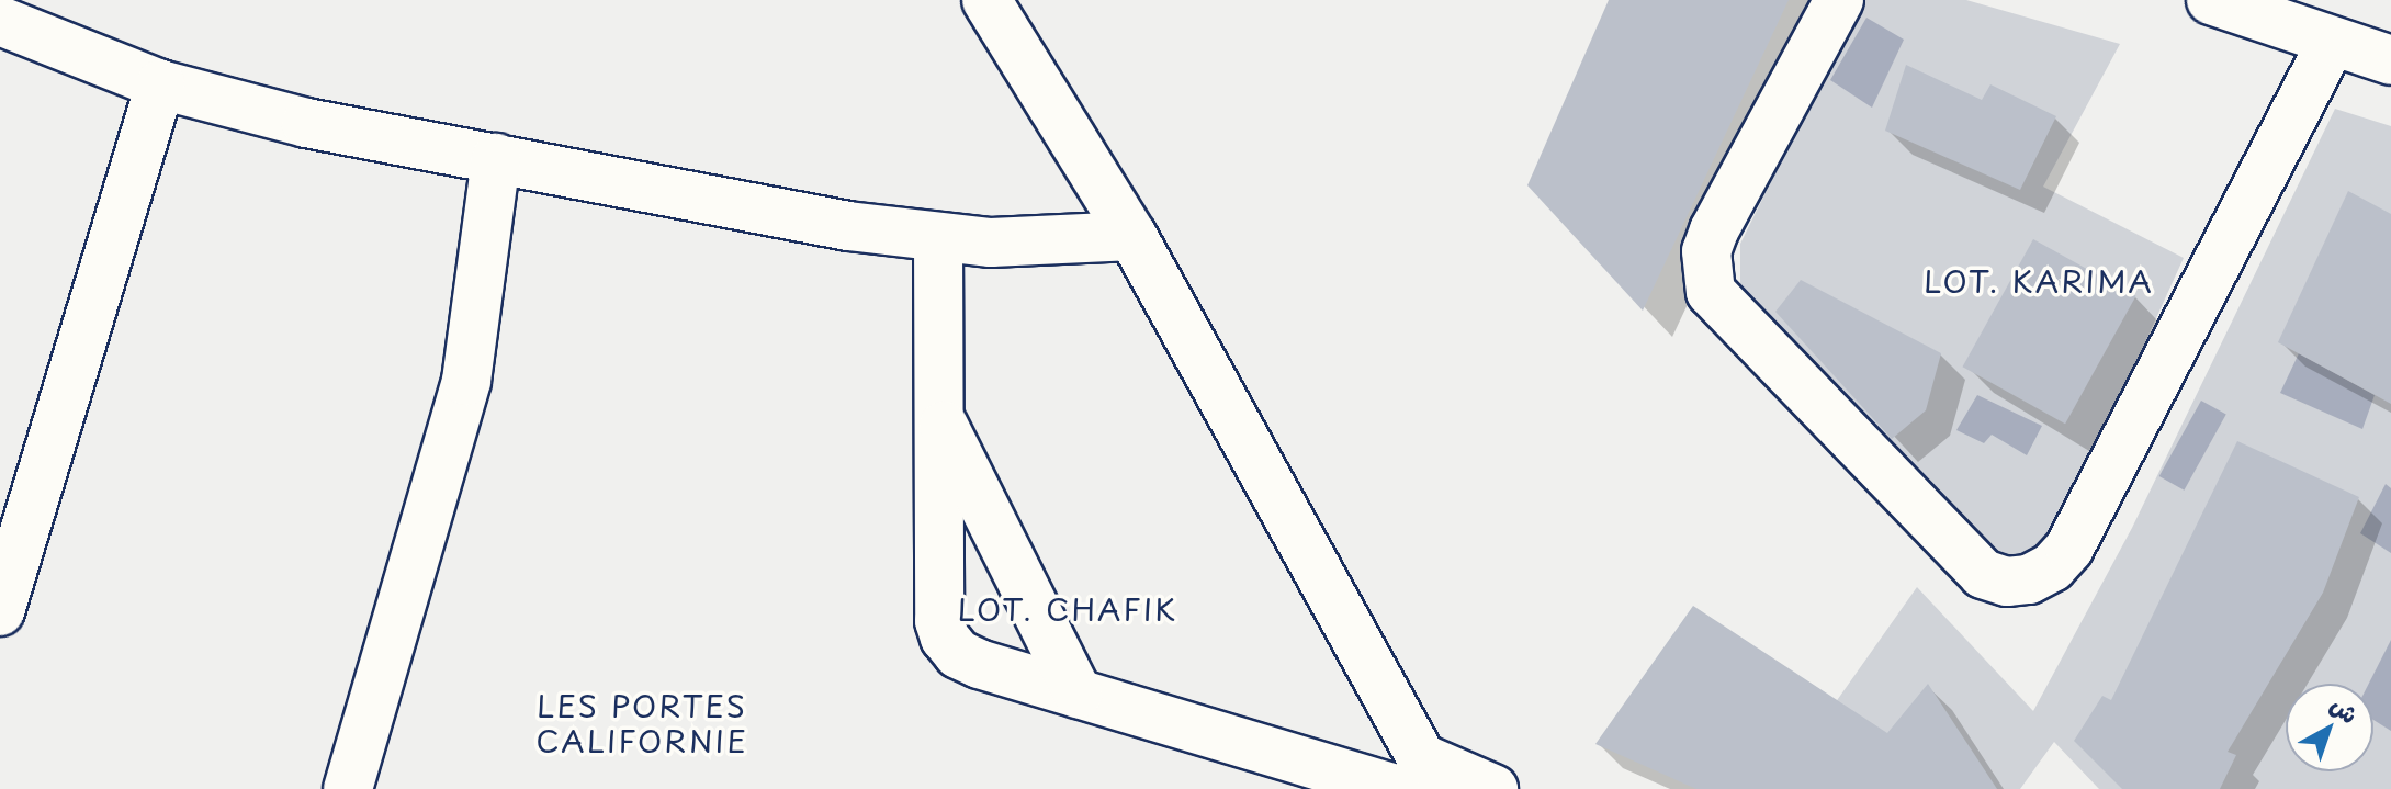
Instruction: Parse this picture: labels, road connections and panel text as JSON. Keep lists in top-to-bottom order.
{
  "districts": ["LOT. KARIMA", "LOT. CHAFIK", "LES PORTES CALIFORNIE"],
  "north": "top right"
}
